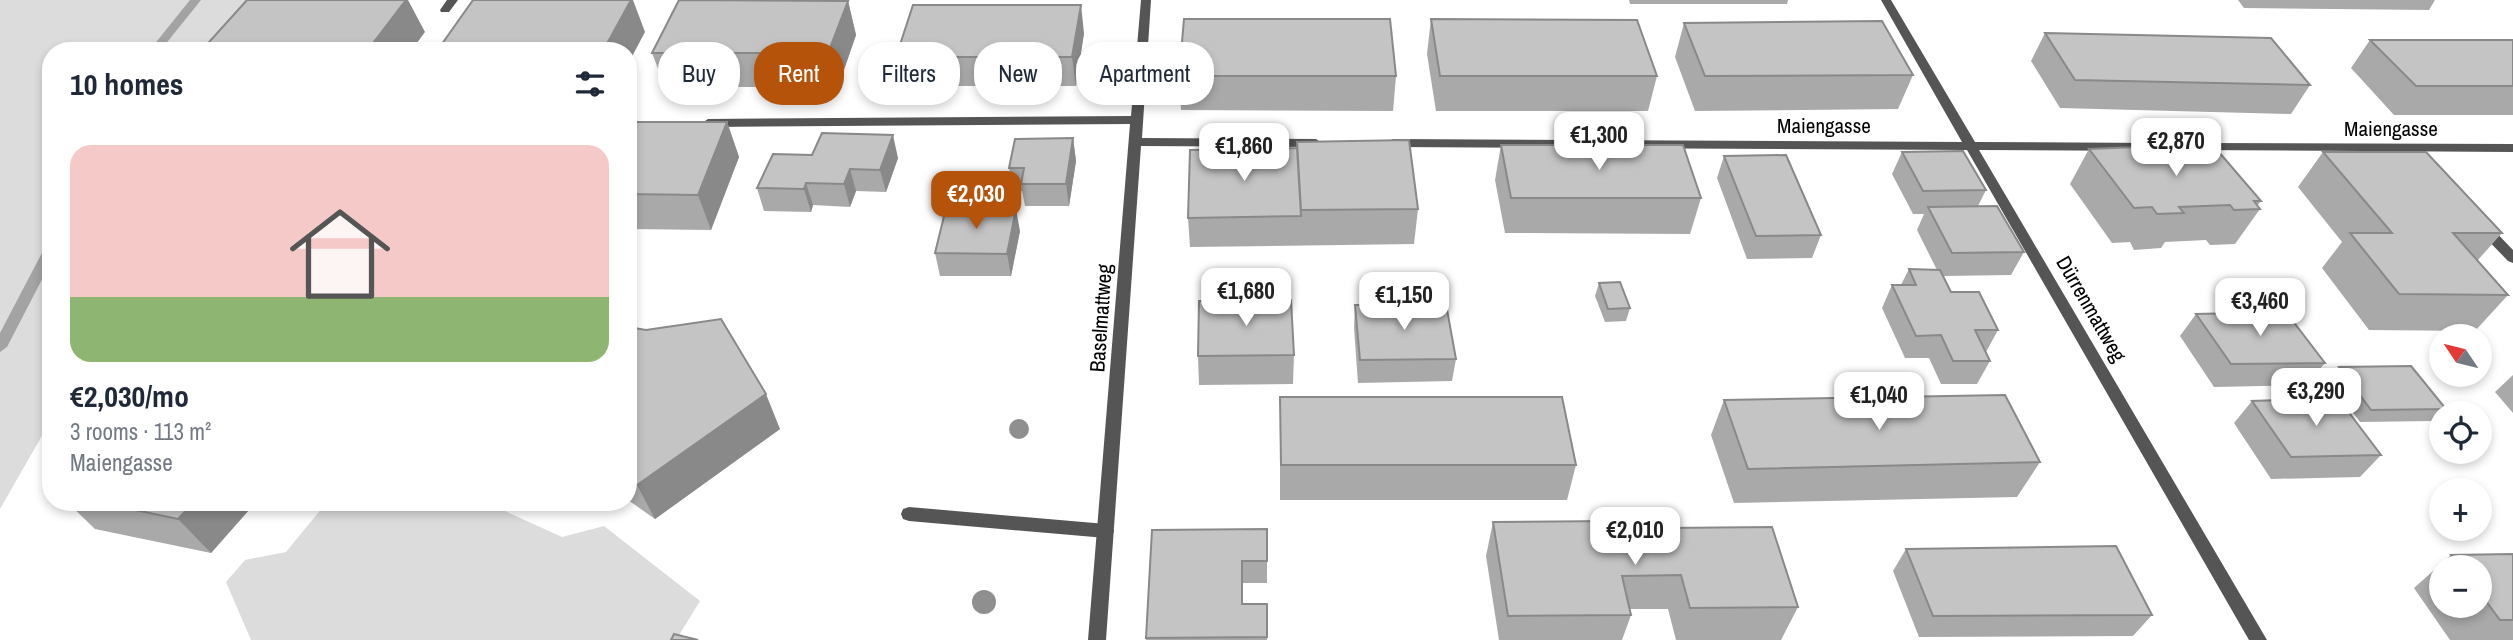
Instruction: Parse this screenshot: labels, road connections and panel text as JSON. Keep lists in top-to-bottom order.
{
  "streets": {
    "street": ["Maiengasse", "Dürrenmattweg", "Baselmattweg"]
  },
  "crossings": [
    ["Maiengasse", "Dürrenmattweg"]
  ],
  "north": "top left",
  "page": {
    "chip": [
      "Buy",
      "Rent",
      "Filters",
      "New",
      "Apartment"
    ],
    "heading": "10 homes",
    "price": [
      "€1,300",
      "€2,870",
      "€1,860",
      "€2,030",
      "€1,680",
      "€1,150",
      "€3,460",
      "€3,290",
      "€1,040",
      "€2,010"
    ],
    "list": [
      {
        "name": "€2,030/mo",
        "note": "3 rooms · 113 m² · Maiengasse"
      }
    ],
    "map_buttons": ["+", "−"]
  }
}
